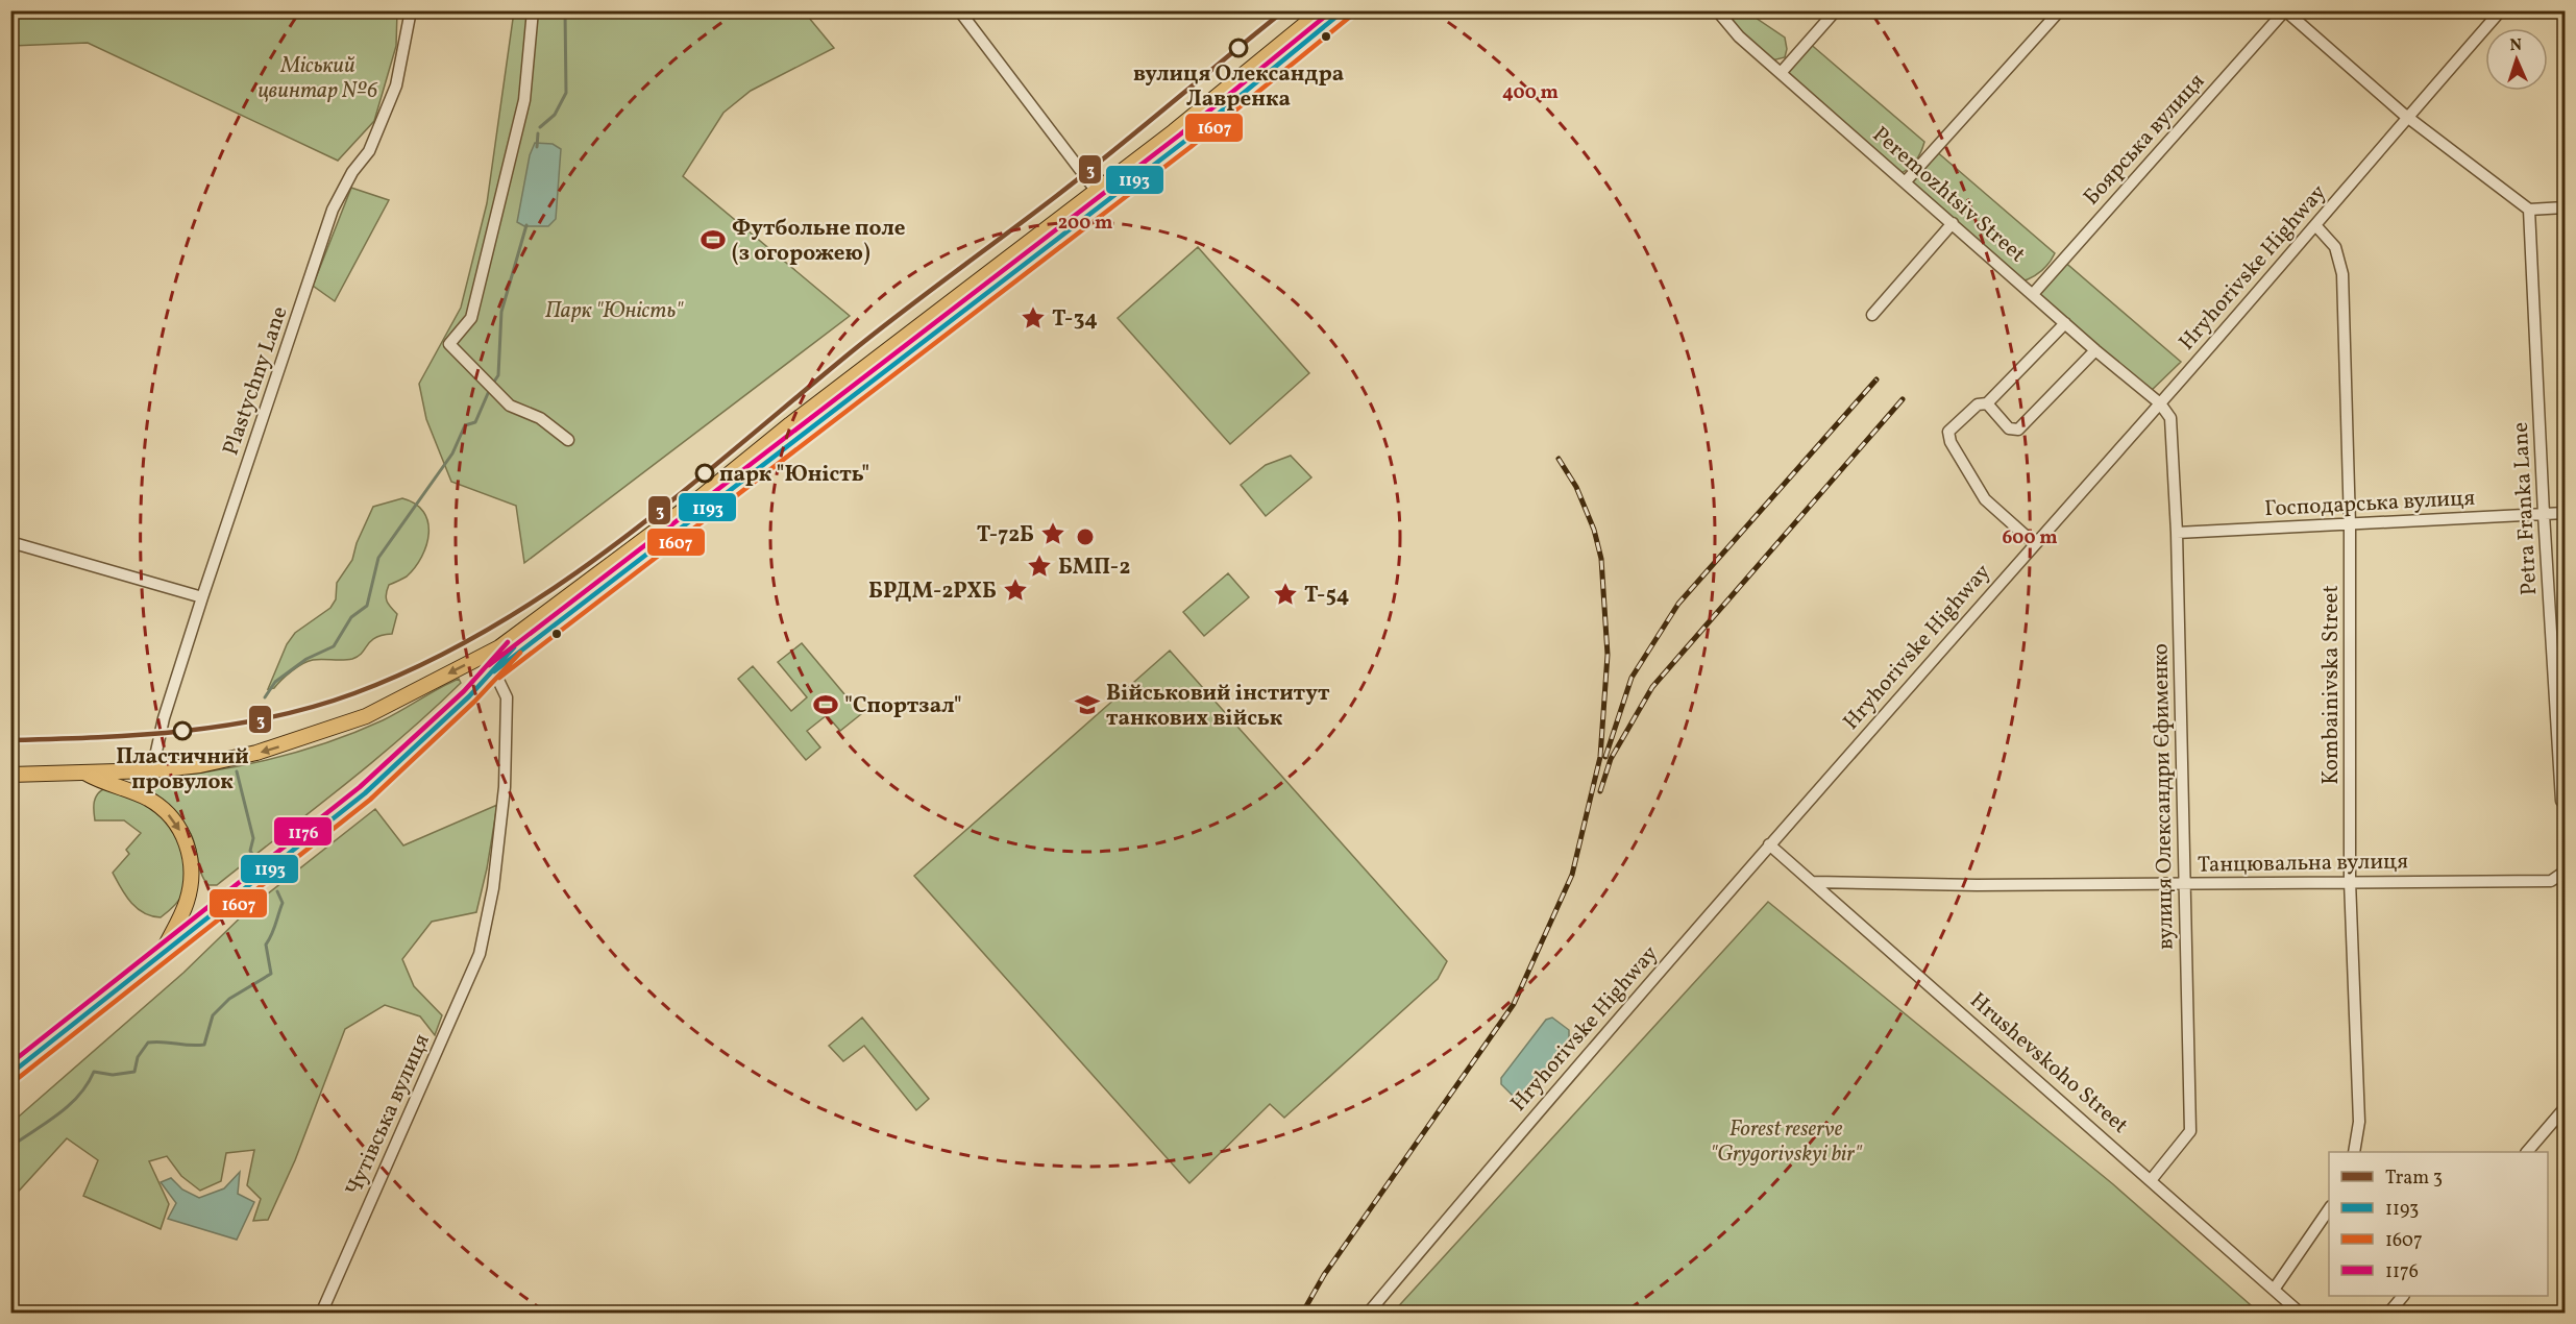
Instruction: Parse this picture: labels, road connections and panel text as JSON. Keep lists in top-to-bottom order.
{
  "streets": {
    "street": [
      "Боярська вулиця",
      "Peremozhtsiv Street",
      "Hryhorivske Highway",
      "Plastychny Lane",
      "Господарська вулиця",
      "Petra Franka Lane",
      "Kombainivska Street",
      "вулиця Олександри Єфименко",
      "Танцювальна вулиця",
      "Hrushevskoho Street",
      "Чутівська вулиця"
    ]
  },
  "crossings": [
    ["Боярська вулиця", "Peremozhtsiv Street"],
    ["Peremozhtsiv Street", "Hryhorivske Highway"],
    ["Peremozhtsiv Street", "вулиця Олександри Єфименко"],
    ["Hryhorivske Highway", "Kombainivska Street"],
    ["Hryhorivske Highway", "вулиця Олександри Єфименко"],
    ["Hryhorivske Highway", "Hrushevskoho Street"],
    ["Господарська вулиця", "Petra Franka Lane"],
    ["Господарська вулиця", "Kombainivska Street"],
    ["Господарська вулиця", "вулиця Олександри Єфименко"],
    ["Kombainivska Street", "Танцювальна вулиця"],
    ["вулиця Олександри Єфименко", "Танцювальна вулиця"],
    ["вулиця Олександри Єфименко", "Hrushevskoho Street"],
    ["Танцювальна вулиця", "Hrushevskoho Street"]
  ],
  "parks": ["Міський цвинтар №6", "Парк \"Юність\"", "Forest reserve \"Grygorivskyi bir\""],
  "places": {
    "other": ["вулиця Олександра Лавренка", "парк \"Юність\"", "Пластичний провулок"],
    "sports": ["Футбольне поле (з огорожею)", "\"Спортзал\""],
    "place": [
      "T-34",
      "Т-72Б",
      "БМП-2",
      "БРДМ-2РХБ",
      "Т-54"
    ],
    "school or university": ["Військовий інститут танкових військ"]
  },
  "lines": [
    "tram line 3",
    "transit line 1193",
    "transit line 1176",
    "transit line 1607"
  ],
  "legend": [
    "Tram 3",
    "1193",
    "1607",
    "1176"
  ],
  "north": "top",
  "rings": ["400 m", "200 m", "600 m"]
}
